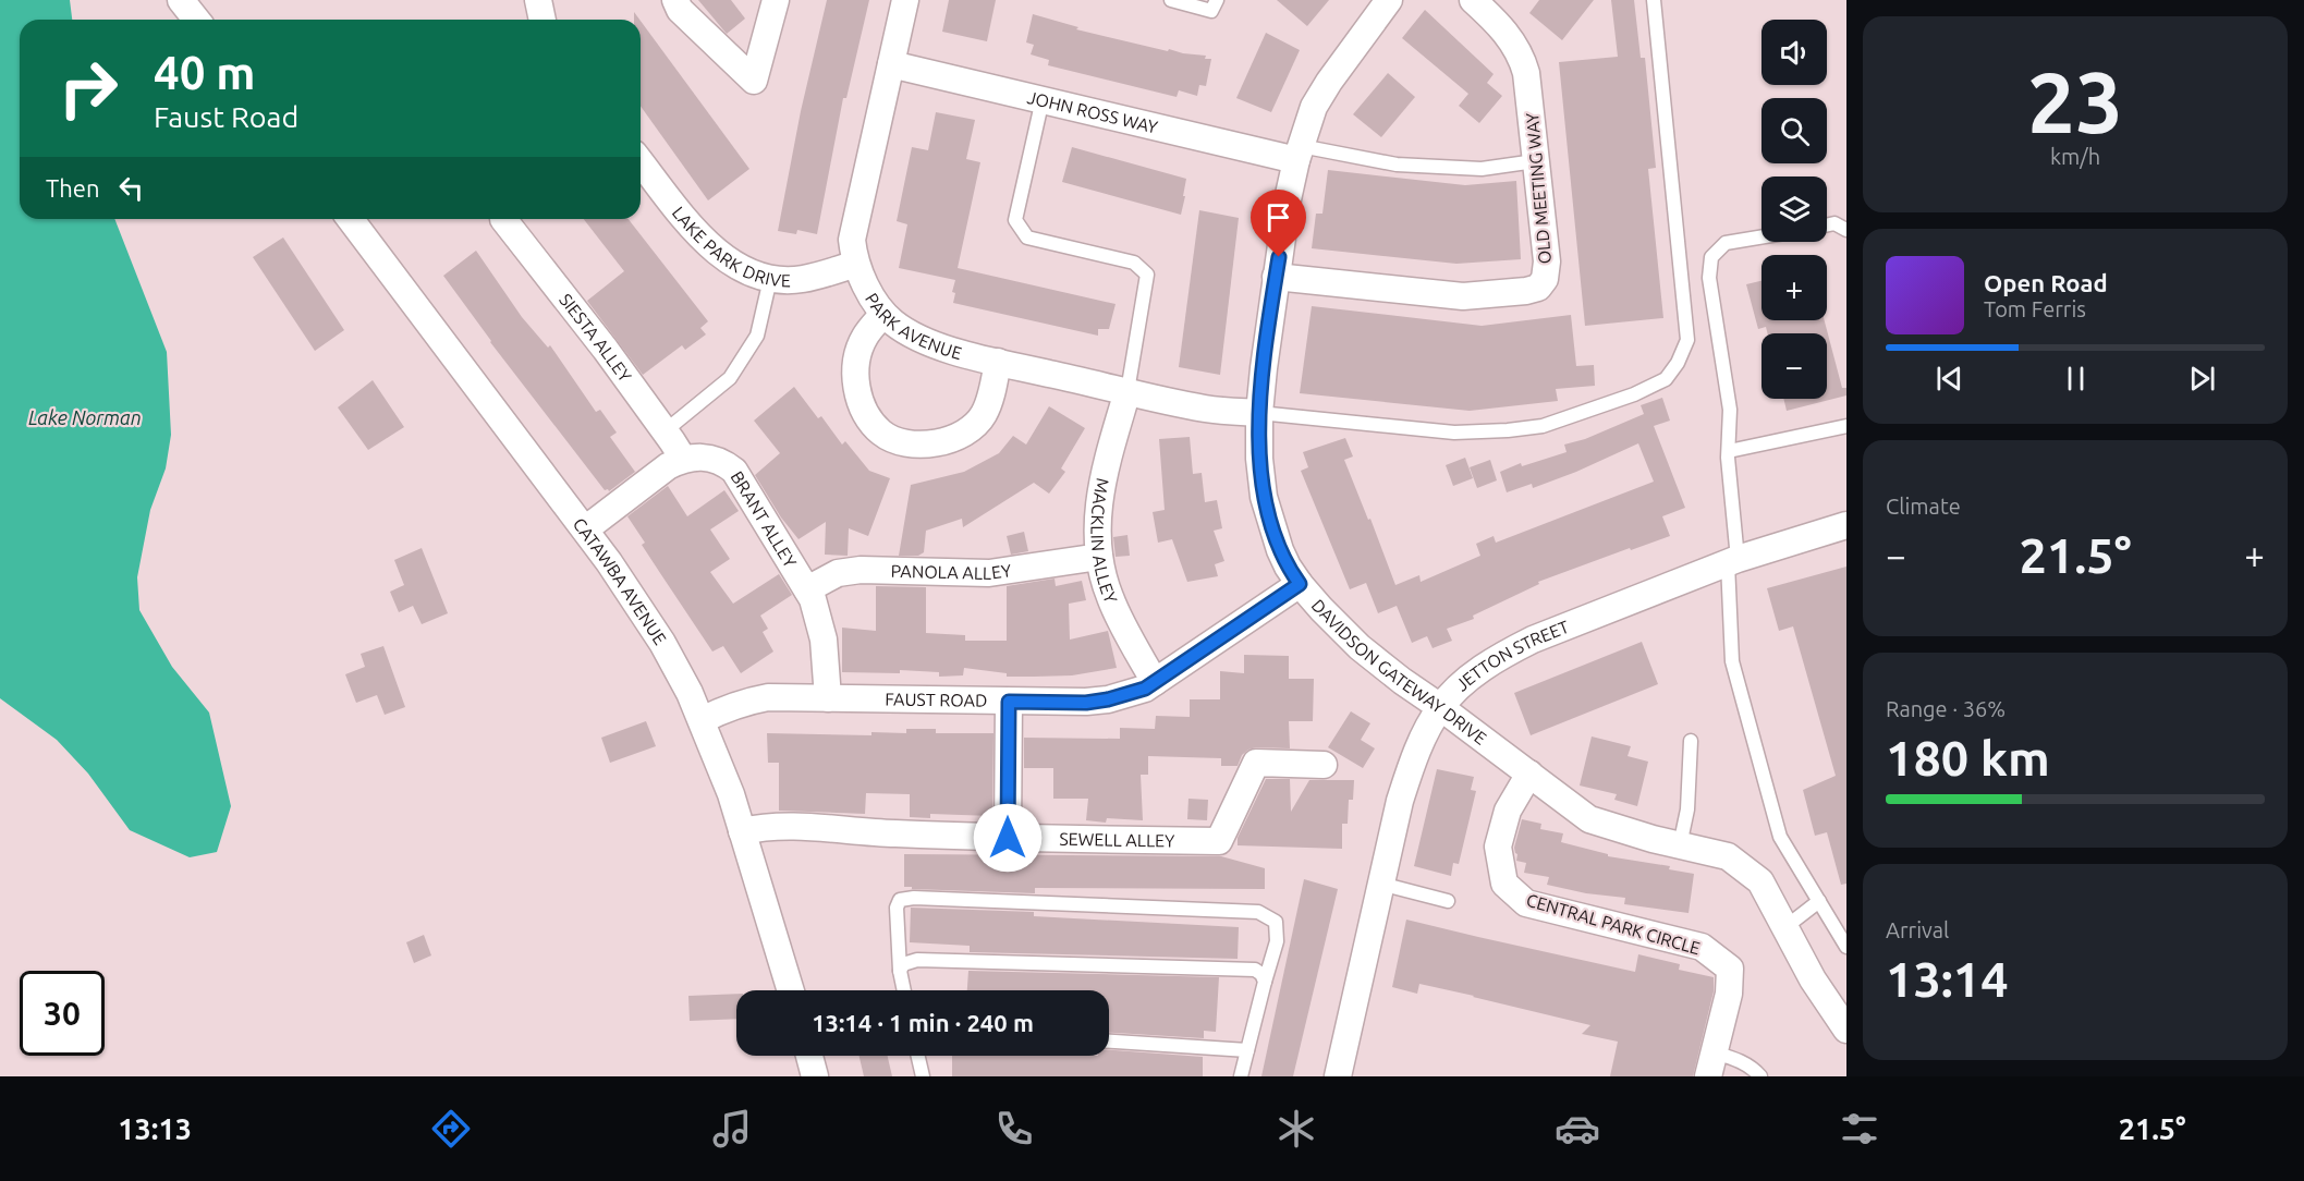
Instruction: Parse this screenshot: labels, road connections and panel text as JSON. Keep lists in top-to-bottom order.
{
  "streets": {
    "street": [
      "JOHN ROSS WAY",
      "OLD MEETING WAY",
      "LAKE PARK DRIVE",
      "PARK AVENUE",
      "SIESTA ALLEY",
      "BRANT ALLEY",
      "MACKLIN ALLEY",
      "PANOLA ALLEY",
      "CATAWBA AVENUE",
      "JETTON STREET",
      "DAVIDSON GATEWAY DRIVE",
      "FAUST ROAD",
      "SEWELL ALLEY",
      "CENTRAL PARK CIRCLE"
    ]
  },
  "crossings": [
    ["JOHN ROSS WAY", "PARK AVENUE"],
    ["JOHN ROSS WAY", "DAVIDSON GATEWAY DRIVE"],
    ["OLD MEETING WAY", "DAVIDSON GATEWAY DRIVE"],
    ["LAKE PARK DRIVE", "PARK AVENUE"],
    ["PARK AVENUE", "MACKLIN ALLEY"],
    ["PARK AVENUE", "DAVIDSON GATEWAY DRIVE"],
    ["SIESTA ALLEY", "BRANT ALLEY"],
    ["BRANT ALLEY", "PANOLA ALLEY"],
    ["BRANT ALLEY", "FAUST ROAD"],
    ["MACKLIN ALLEY", "PANOLA ALLEY"],
    ["MACKLIN ALLEY", "FAUST ROAD"],
    ["CATAWBA AVENUE", "FAUST ROAD"],
    ["CATAWBA AVENUE", "SEWELL ALLEY"],
    ["JETTON STREET", "DAVIDSON GATEWAY DRIVE"],
    ["DAVIDSON GATEWAY DRIVE", "FAUST ROAD"],
    ["DAVIDSON GATEWAY DRIVE", "CENTRAL PARK CIRCLE"]
  ],
  "water": ["Lake Norman"],
  "page": {
    "tile": [
      ["23", "km/h"],
      "Climate",
      ["Range · 36%", "180 km"],
      ["Arrival", "13:14"]
    ],
    "map_buttons": ["+", "−"],
    "turn": ["40 m", "Faust Road"],
    "then": "Then",
    "song": ["Open Road", "Tom Ferris"],
    "heat": ["−", "21.5°", "+"],
    "limit": "30",
    "trip": "13:14 · 1 min · 240 m",
    "tabs": ["13:13", "21.5°"]
  }
}
